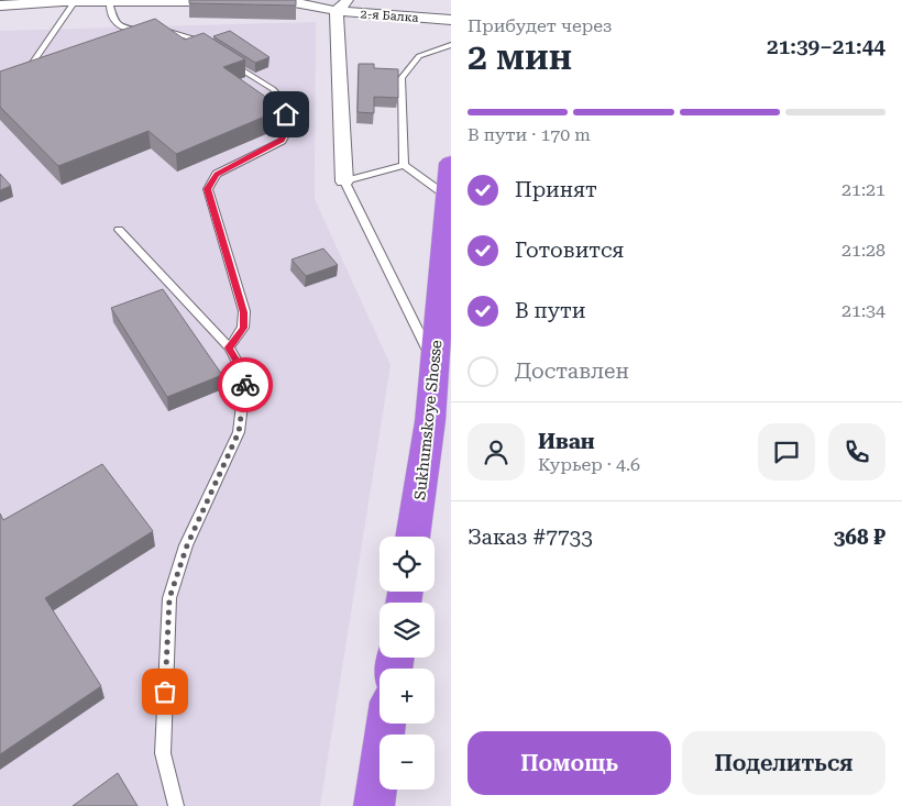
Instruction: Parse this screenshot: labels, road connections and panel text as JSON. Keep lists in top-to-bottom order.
{
  "streets": {
    "highway": ["Sukhumskoye Shosse"],
    "street": ["2-я Балка"]
  },
  "page": {
    "heading": ["2 мин", "Прибудет через", "21:39–21:44"],
    "panel": [
      "Иван",
      "Курьер · 4.6",
      "Заказ #7733",
      "368 ₽"
    ],
    "bar": "В пути · 170 m",
    "list": [
      ["Принят", "21:21"],
      ["Готовится", "21:28"],
      ["В пути", "21:34"],
      "Доставлен"
    ],
    "map_buttons": ["+", "−"],
    "buttons": ["Помощь", "Поделиться"]
  }
}
